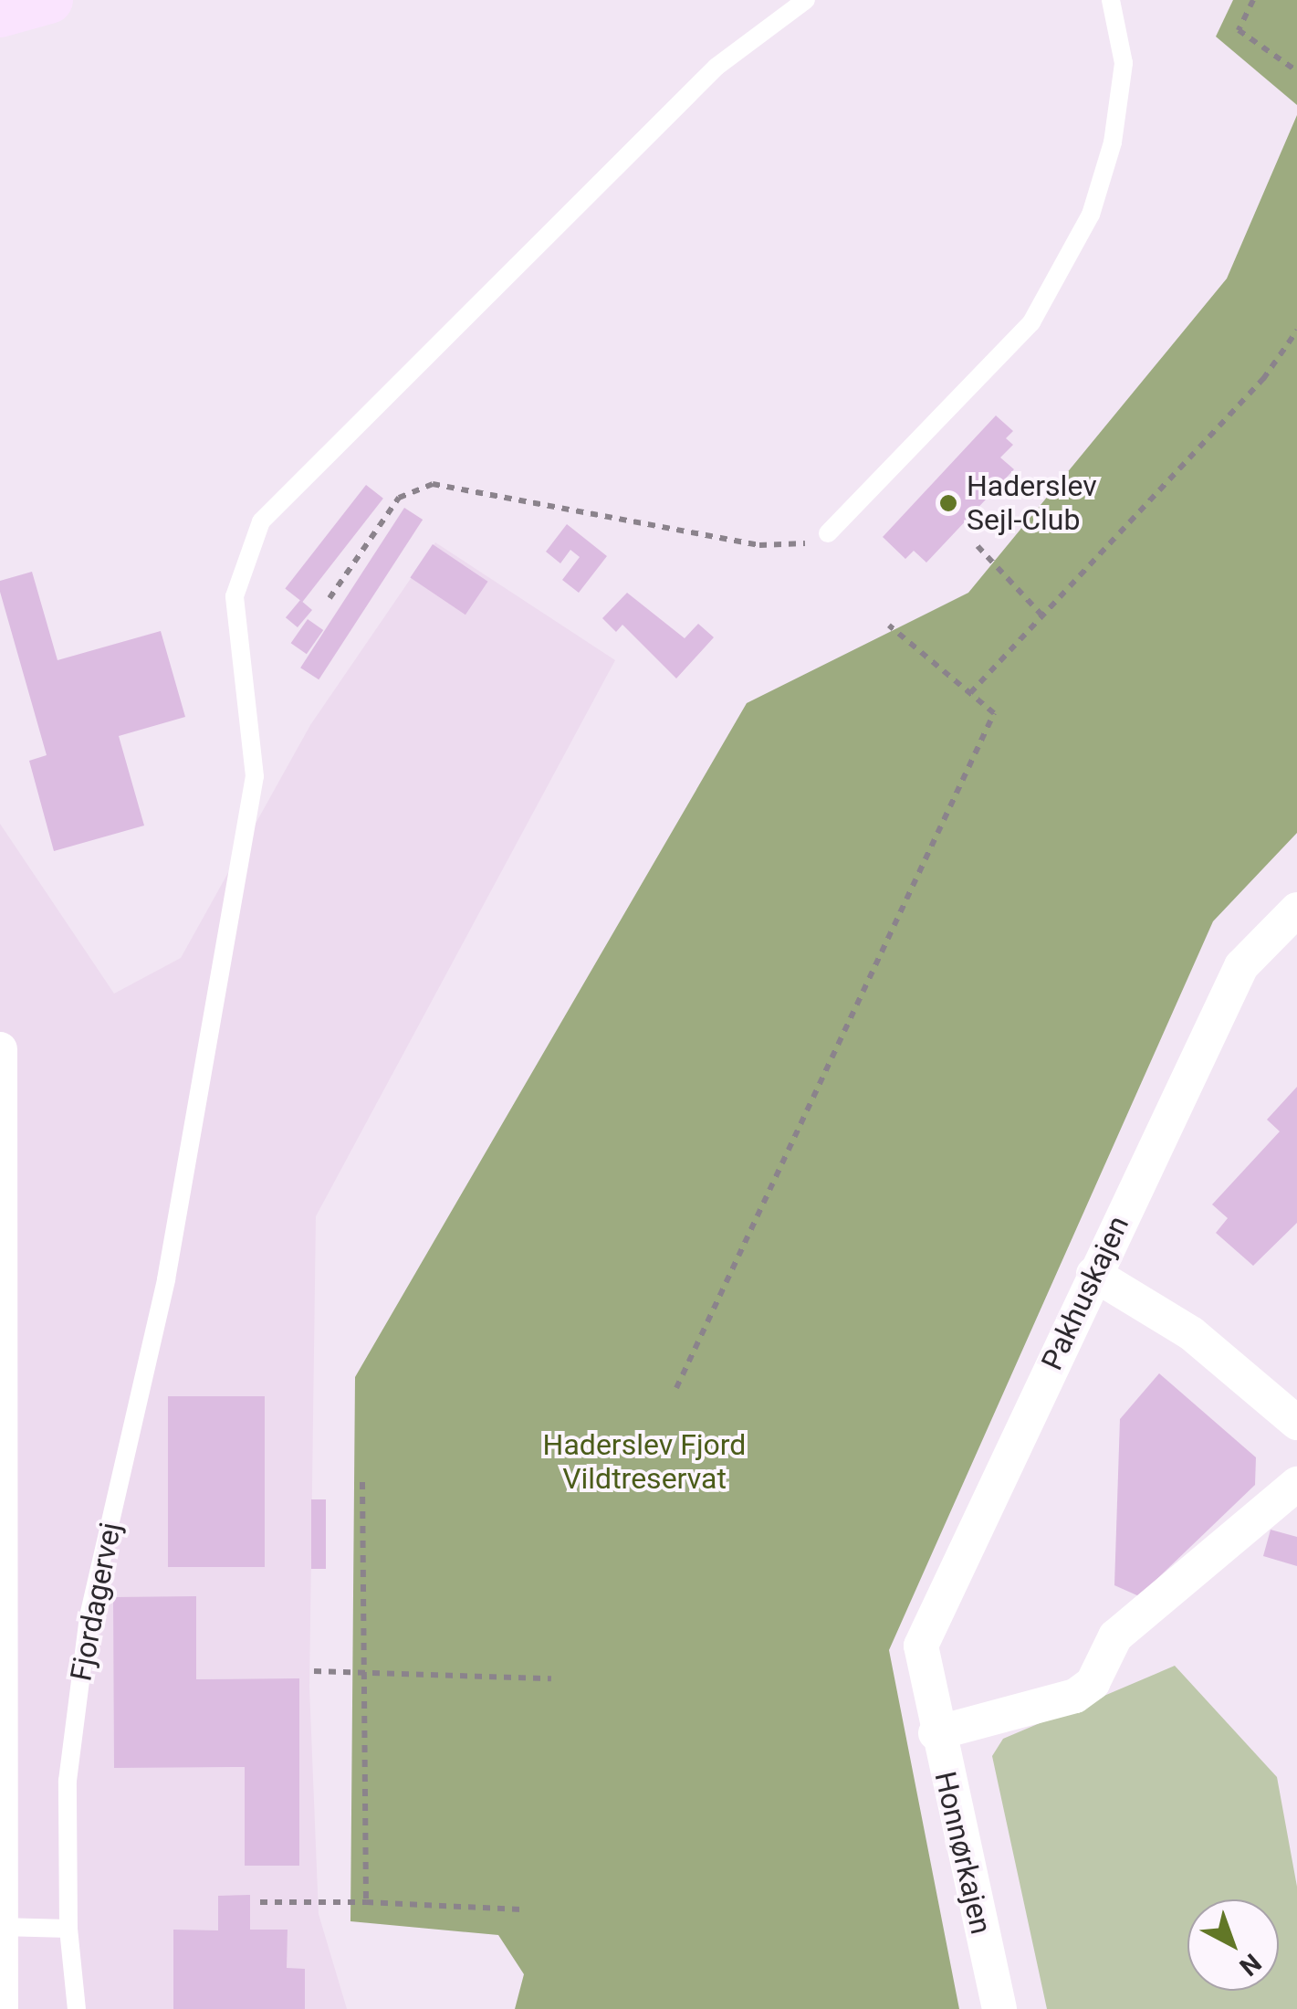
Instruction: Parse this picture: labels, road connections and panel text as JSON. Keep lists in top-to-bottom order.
{
  "streets": {
    "street": ["Pakhuskajen", "Honnørkajen"],
    "lane": ["Fjordagervej"]
  },
  "crossings": [
    ["Pakhuskajen", "Honnørkajen"]
  ],
  "parks": ["Haderslev Fjord Vildtreservat"],
  "places": ["Haderslev Sejl-Club"],
  "north": "bottom right"
}
